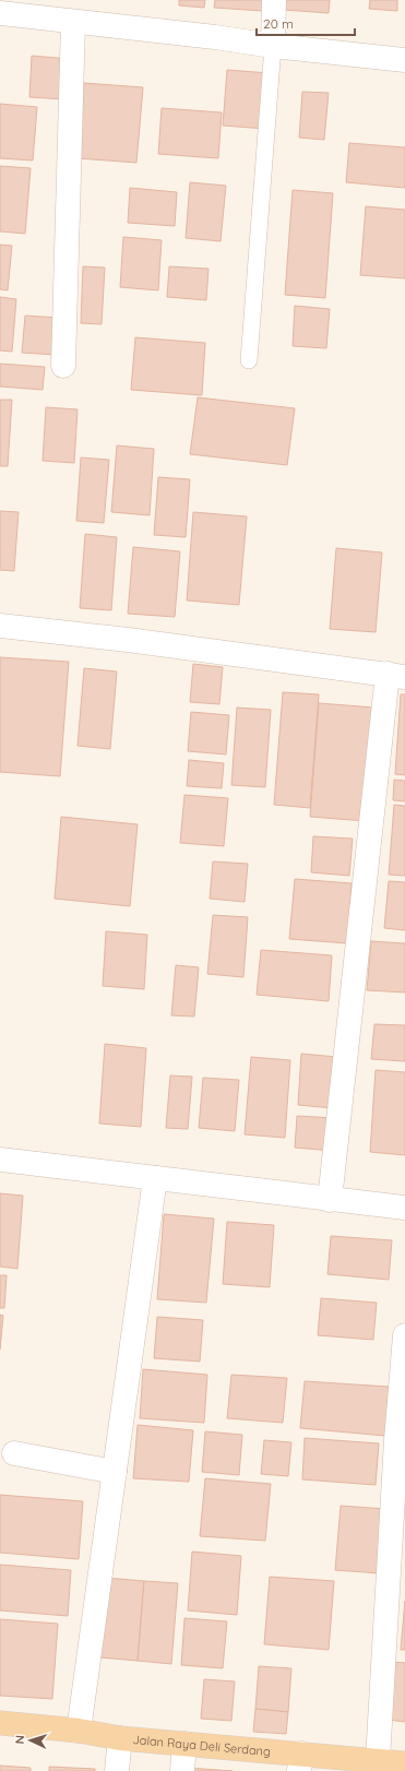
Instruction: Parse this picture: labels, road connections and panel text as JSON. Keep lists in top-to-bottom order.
{
  "streets": {
    "main road": ["Jalan Raya Deli Serdang"]
  },
  "scale_bar": "20 m",
  "north": "left"
}
